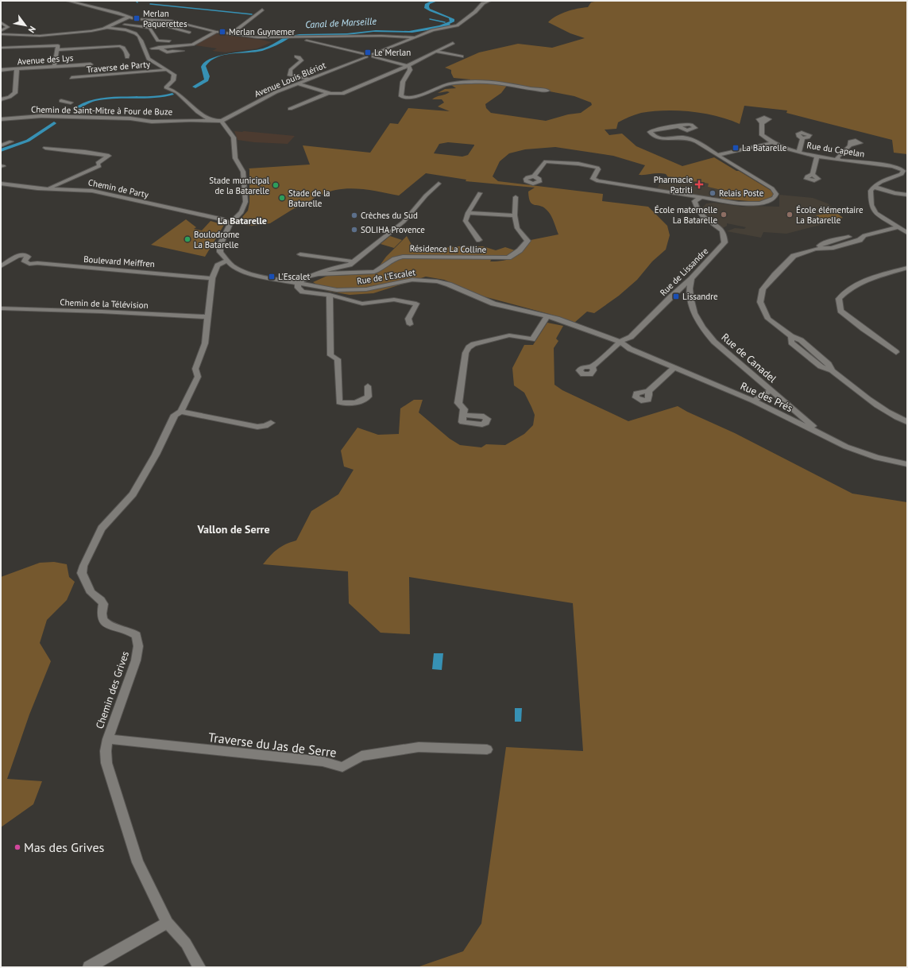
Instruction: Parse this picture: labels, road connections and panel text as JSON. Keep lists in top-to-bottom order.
{
  "streets": {
    "street": [
      "Avenue des Lys",
      "Traverse de Party",
      "Avenue Louis Blériot",
      "Chemin de Saint-Mitre à Four de Buze",
      "Rue du Capelan",
      "Chemin de Party",
      "Résidence La Colline",
      "Boulevard Meiffren",
      "Rue de Lissandre",
      "Rue de l'Escalet",
      "Chemin de la Télévision",
      "Rue de Canadel",
      "Rue des Prés",
      "Chemin des Grives",
      "Traverse du Jas de Serre"
    ]
  },
  "crossings": [
    ["Avenue Louis Blériot", "Chemin de Saint-Mitre à Four de Buze"],
    ["Chemin de Party", "Chemin des Grives"],
    ["Boulevard Meiffren", "Chemin des Grives"],
    ["Rue de Lissandre", "Rue de l'Escalet"],
    ["Rue de Lissandre", "Rue de Canadel"],
    ["Rue de Lissandre", "Rue des Prés"],
    ["Rue de l'Escalet", "Rue des Prés"],
    ["Chemin de la Télévision", "Chemin des Grives"],
    ["Rue de Canadel", "Rue des Prés"],
    ["Chemin des Grives", "Traverse du Jas de Serre"]
  ],
  "districts": ["La Batarelle", "Vallon de Serre"],
  "water": ["Canal de Marseille"],
  "places": {
    "transit": [
      "Merlan Paquerettes",
      "Merlan Guynemer",
      "Le Merlan",
      "La Batarelle",
      "L'Escalet",
      "Lissandre"
    ],
    "health": ["Pharmacie Patriti"],
    "other": [
      "Stade municipal de la Batarelle",
      "Relais Poste",
      "Stade de la Batarelle",
      "École maternelle La Batarelle",
      "École élémentaire La Batarelle",
      "Crèches du Sud",
      "SOLIHA Provence",
      "Boulodrome La Batarelle",
      "Mas des Grives"
    ]
  },
  "north": "bottom right"
}
